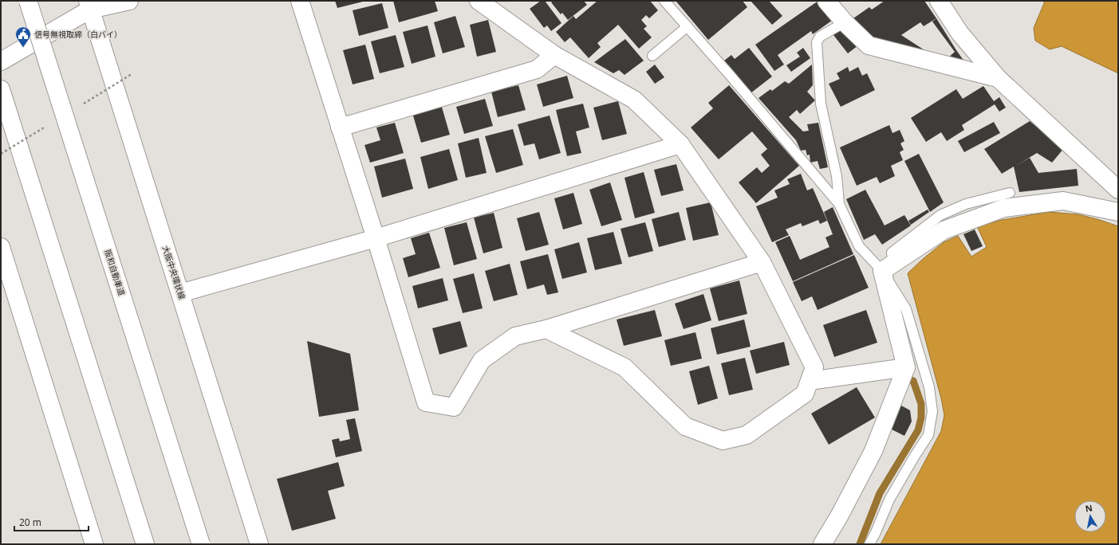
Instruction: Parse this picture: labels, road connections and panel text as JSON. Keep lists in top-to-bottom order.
{
  "streets": {
    "main road": ["阪和自動車道", "大阪中央環状線"]
  },
  "places": {
    "public building": ["信号無視取締（白バイ）"]
  },
  "scale_bar": "20 m",
  "north": "top"
}
